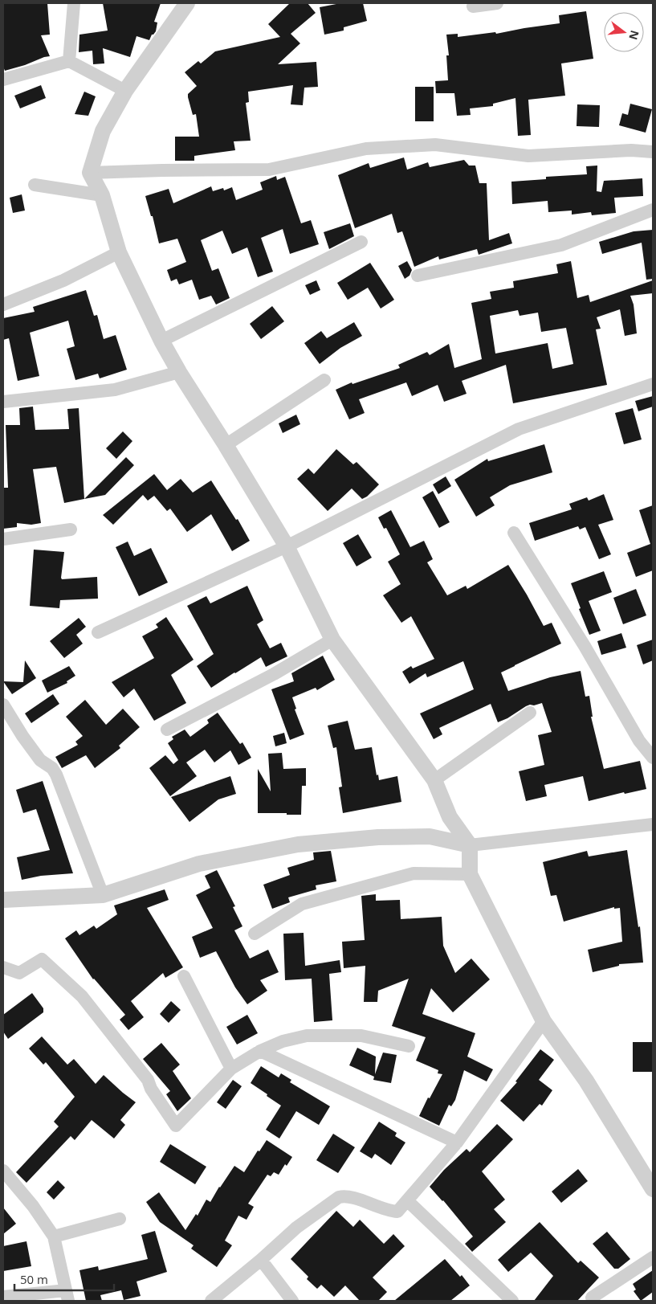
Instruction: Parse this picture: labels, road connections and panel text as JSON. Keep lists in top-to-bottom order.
{
  "scale_bar": "50 m",
  "north": "right"
}
